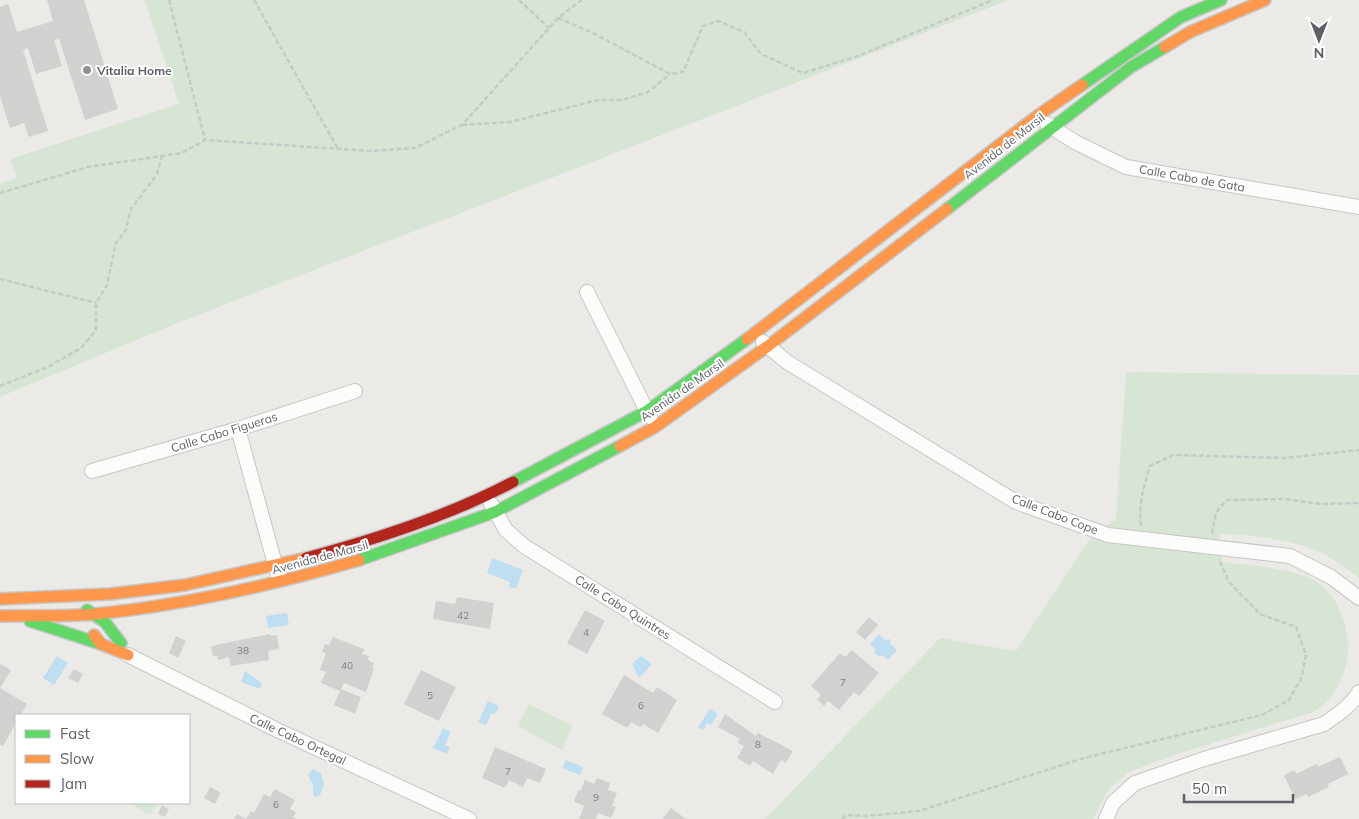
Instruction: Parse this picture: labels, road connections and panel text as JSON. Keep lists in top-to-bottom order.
{
  "streets": {
    "street": [
      "Avenida de Marsil",
      "Calle Cabo de Gata",
      "Calle Cabo Figueras",
      "Calle Cabo Cope",
      "Calle Cabo Quintres",
      "Calle Cabo Ortegal"
    ]
  },
  "crossings": [
    ["Avenida de Marsil", "Calle Cabo de Gata"],
    ["Avenida de Marsil", "Calle Cabo Cope"],
    ["Avenida de Marsil", "Calle Cabo Quintres"]
  ],
  "places": ["Vitalia Home"],
  "house_numbers": [
    "42",
    "4",
    "38",
    "40",
    "7",
    "5",
    "6",
    "8",
    "7",
    "9",
    "6"
  ],
  "legend": ["Fast", "Slow", "Jam"],
  "scale_bar": "50 m",
  "north": "bottom"
}
